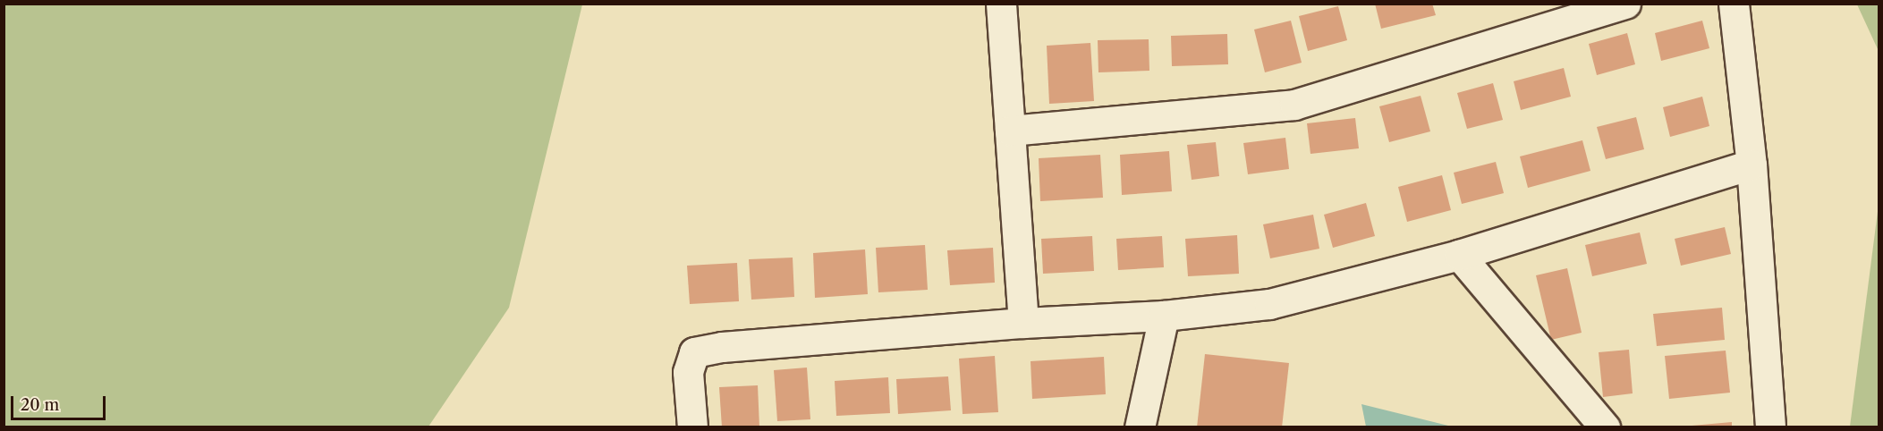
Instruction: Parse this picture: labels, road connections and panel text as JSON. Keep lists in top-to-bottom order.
{
  "scale_bar": "20 m"
}
